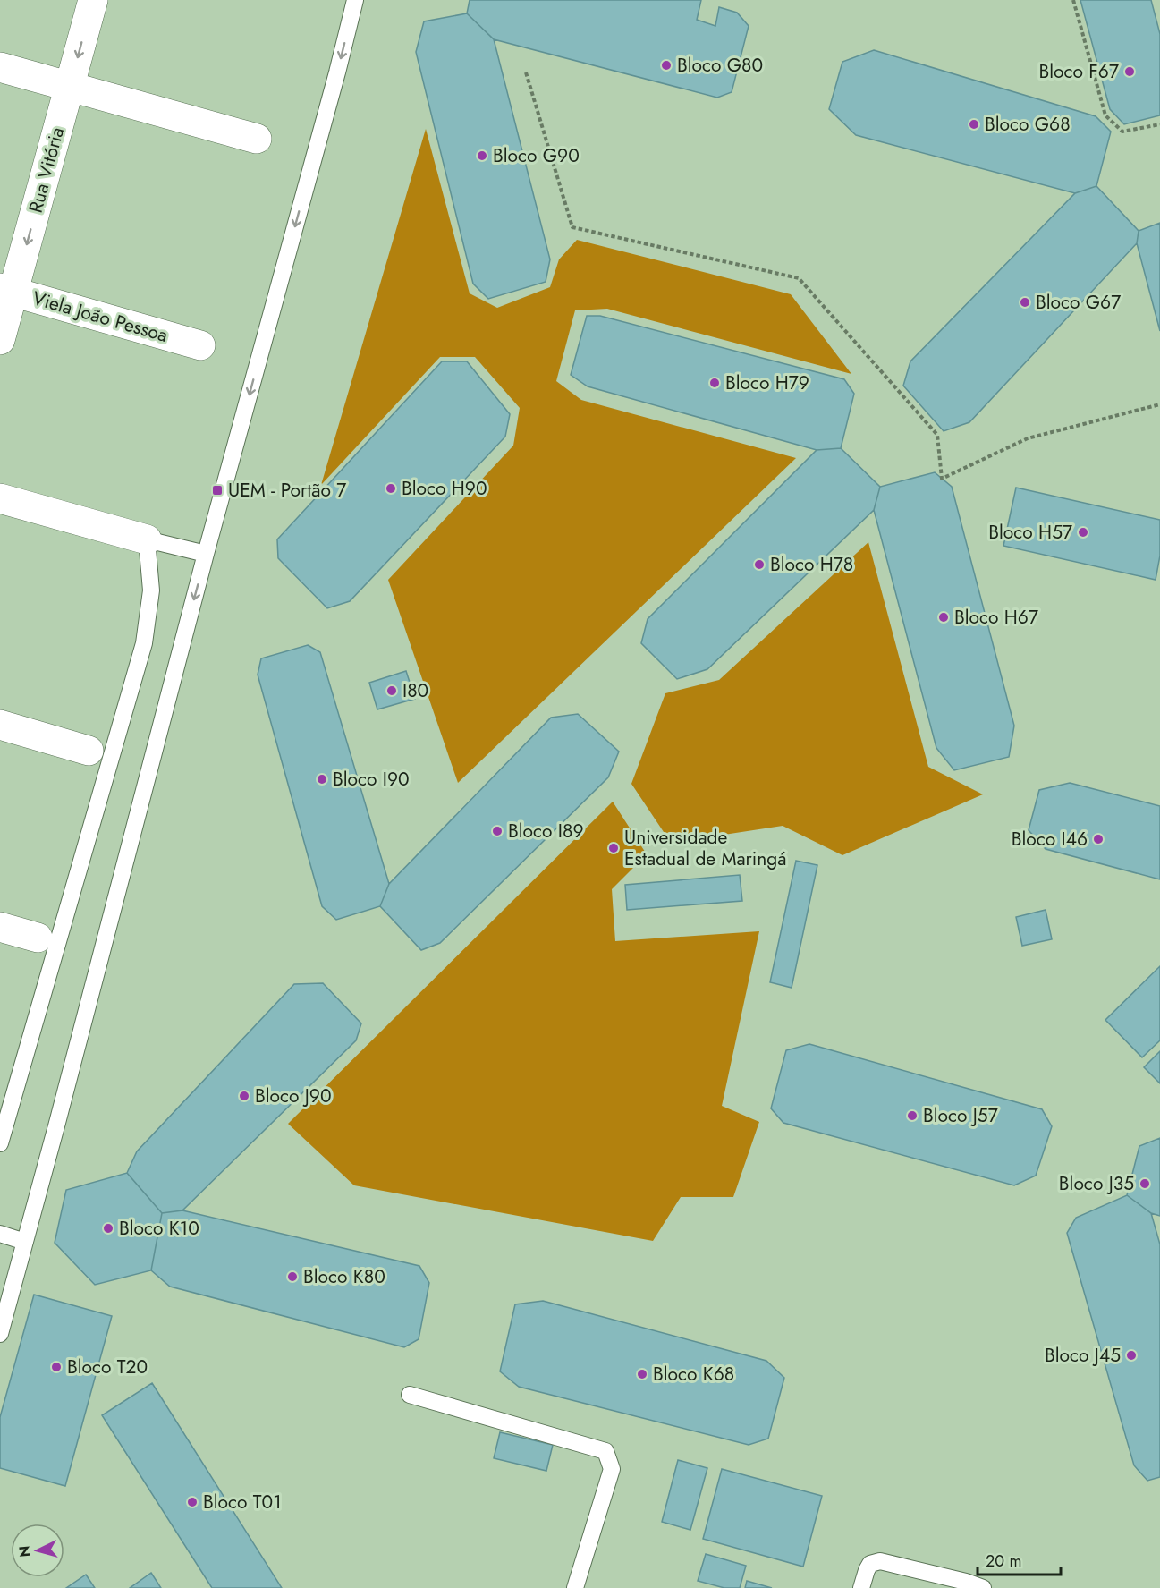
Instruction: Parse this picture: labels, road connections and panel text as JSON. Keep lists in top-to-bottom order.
{
  "streets": {
    "street": ["Rua Vitória", "Viela João Pessoa"]
  },
  "crossings": [
    ["Rua Vitória", "Viela João Pessoa"]
  ],
  "one_way": ["Rua Vitória"],
  "places": {
    "other": [
      "Bloco G80",
      "Bloco F67",
      "Bloco G68",
      "Bloco G90",
      "Bloco G67",
      "Bloco H79",
      "Bloco H90",
      "Bloco H57",
      "Bloco H78",
      "Bloco H67",
      "I80",
      "Bloco I90",
      "Bloco I89",
      "Bloco I46",
      "Universidade Estadual de Maringá",
      "Bloco J90",
      "Bloco J57",
      "Bloco J35",
      "Bloco K10",
      "Bloco K80",
      "Bloco J45",
      "Bloco T20",
      "Bloco K68",
      "Bloco T01"
    ],
    "transit": ["UEM - Portão 7"]
  },
  "scale_bar": "20 m",
  "north": "left"
}
